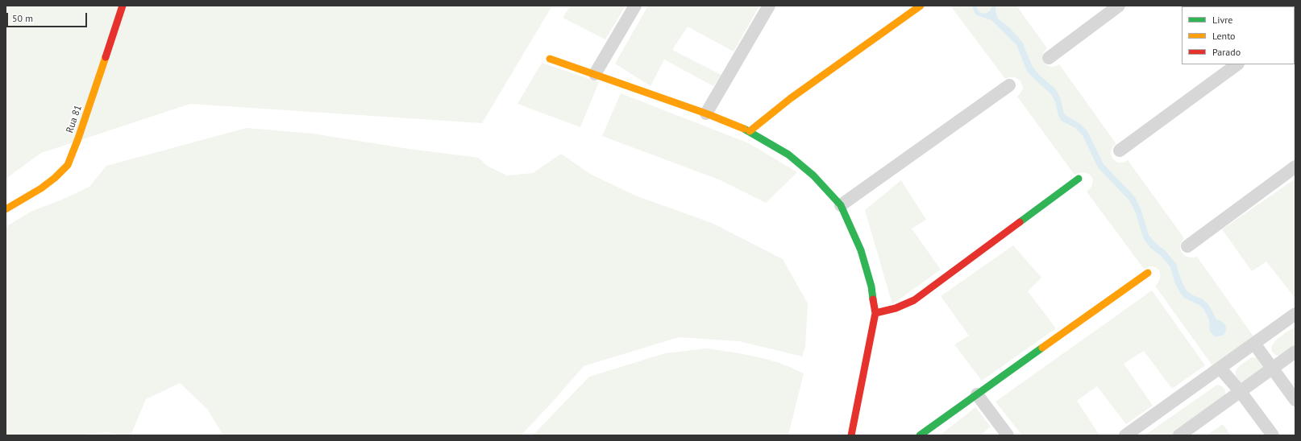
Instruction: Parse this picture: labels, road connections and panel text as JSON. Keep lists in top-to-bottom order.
{
  "streets": {
    "street": ["Rua 81"]
  },
  "legend": ["Livre", "Lento", "Parado"],
  "scale_bar": "50 m"
}
